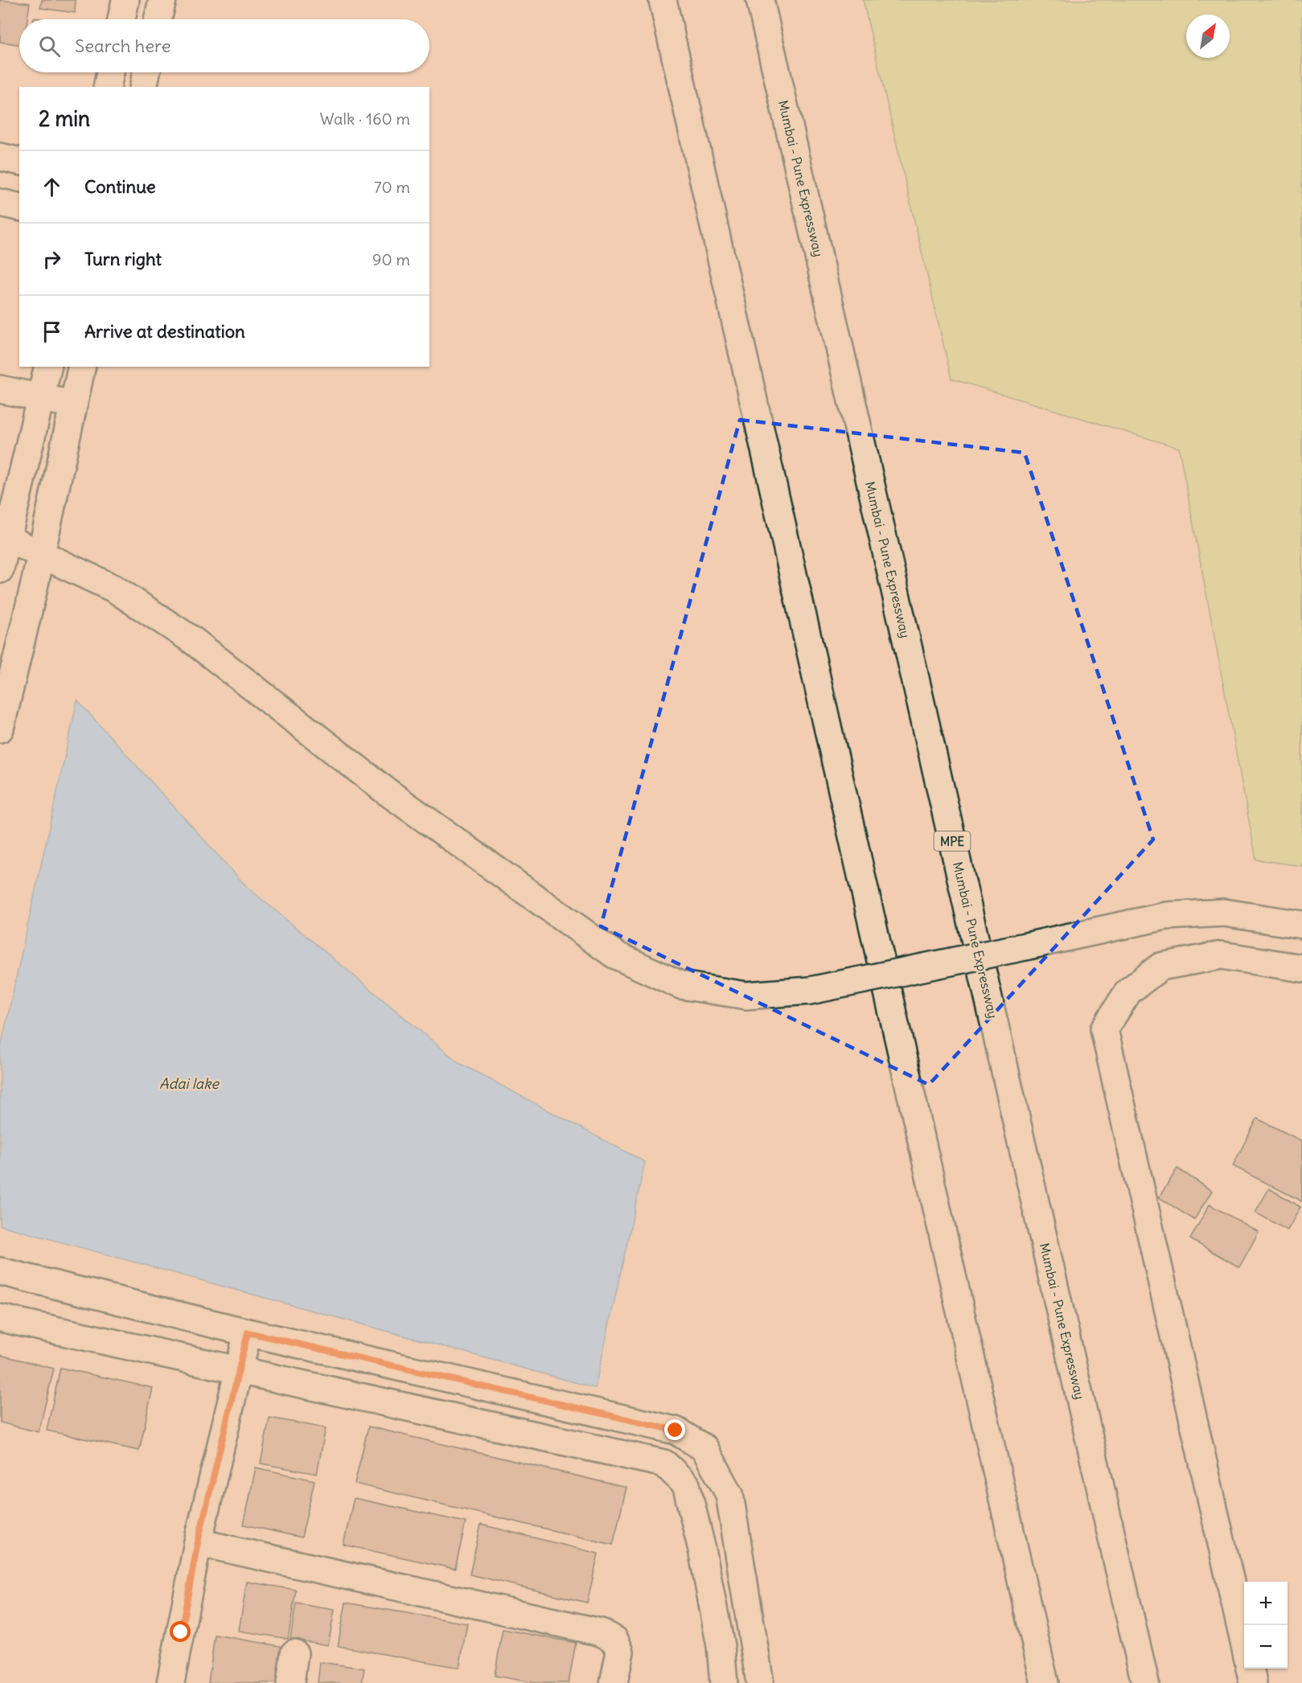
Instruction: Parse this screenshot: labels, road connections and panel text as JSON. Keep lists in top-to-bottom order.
{
  "streets": {
    "main road": ["Mumbai - Pune Expressway", "MPE"]
  },
  "water": ["Adai lake"],
  "north": "top right",
  "page": {
    "search": "Search here",
    "heading": ["2 min", "Walk · 160 m"],
    "list": [
      ["Continue", "70 m"],
      ["Turn right", "90 m"],
      "Arrive at destination"
    ],
    "map_buttons": ["+", "−"]
  }
}
